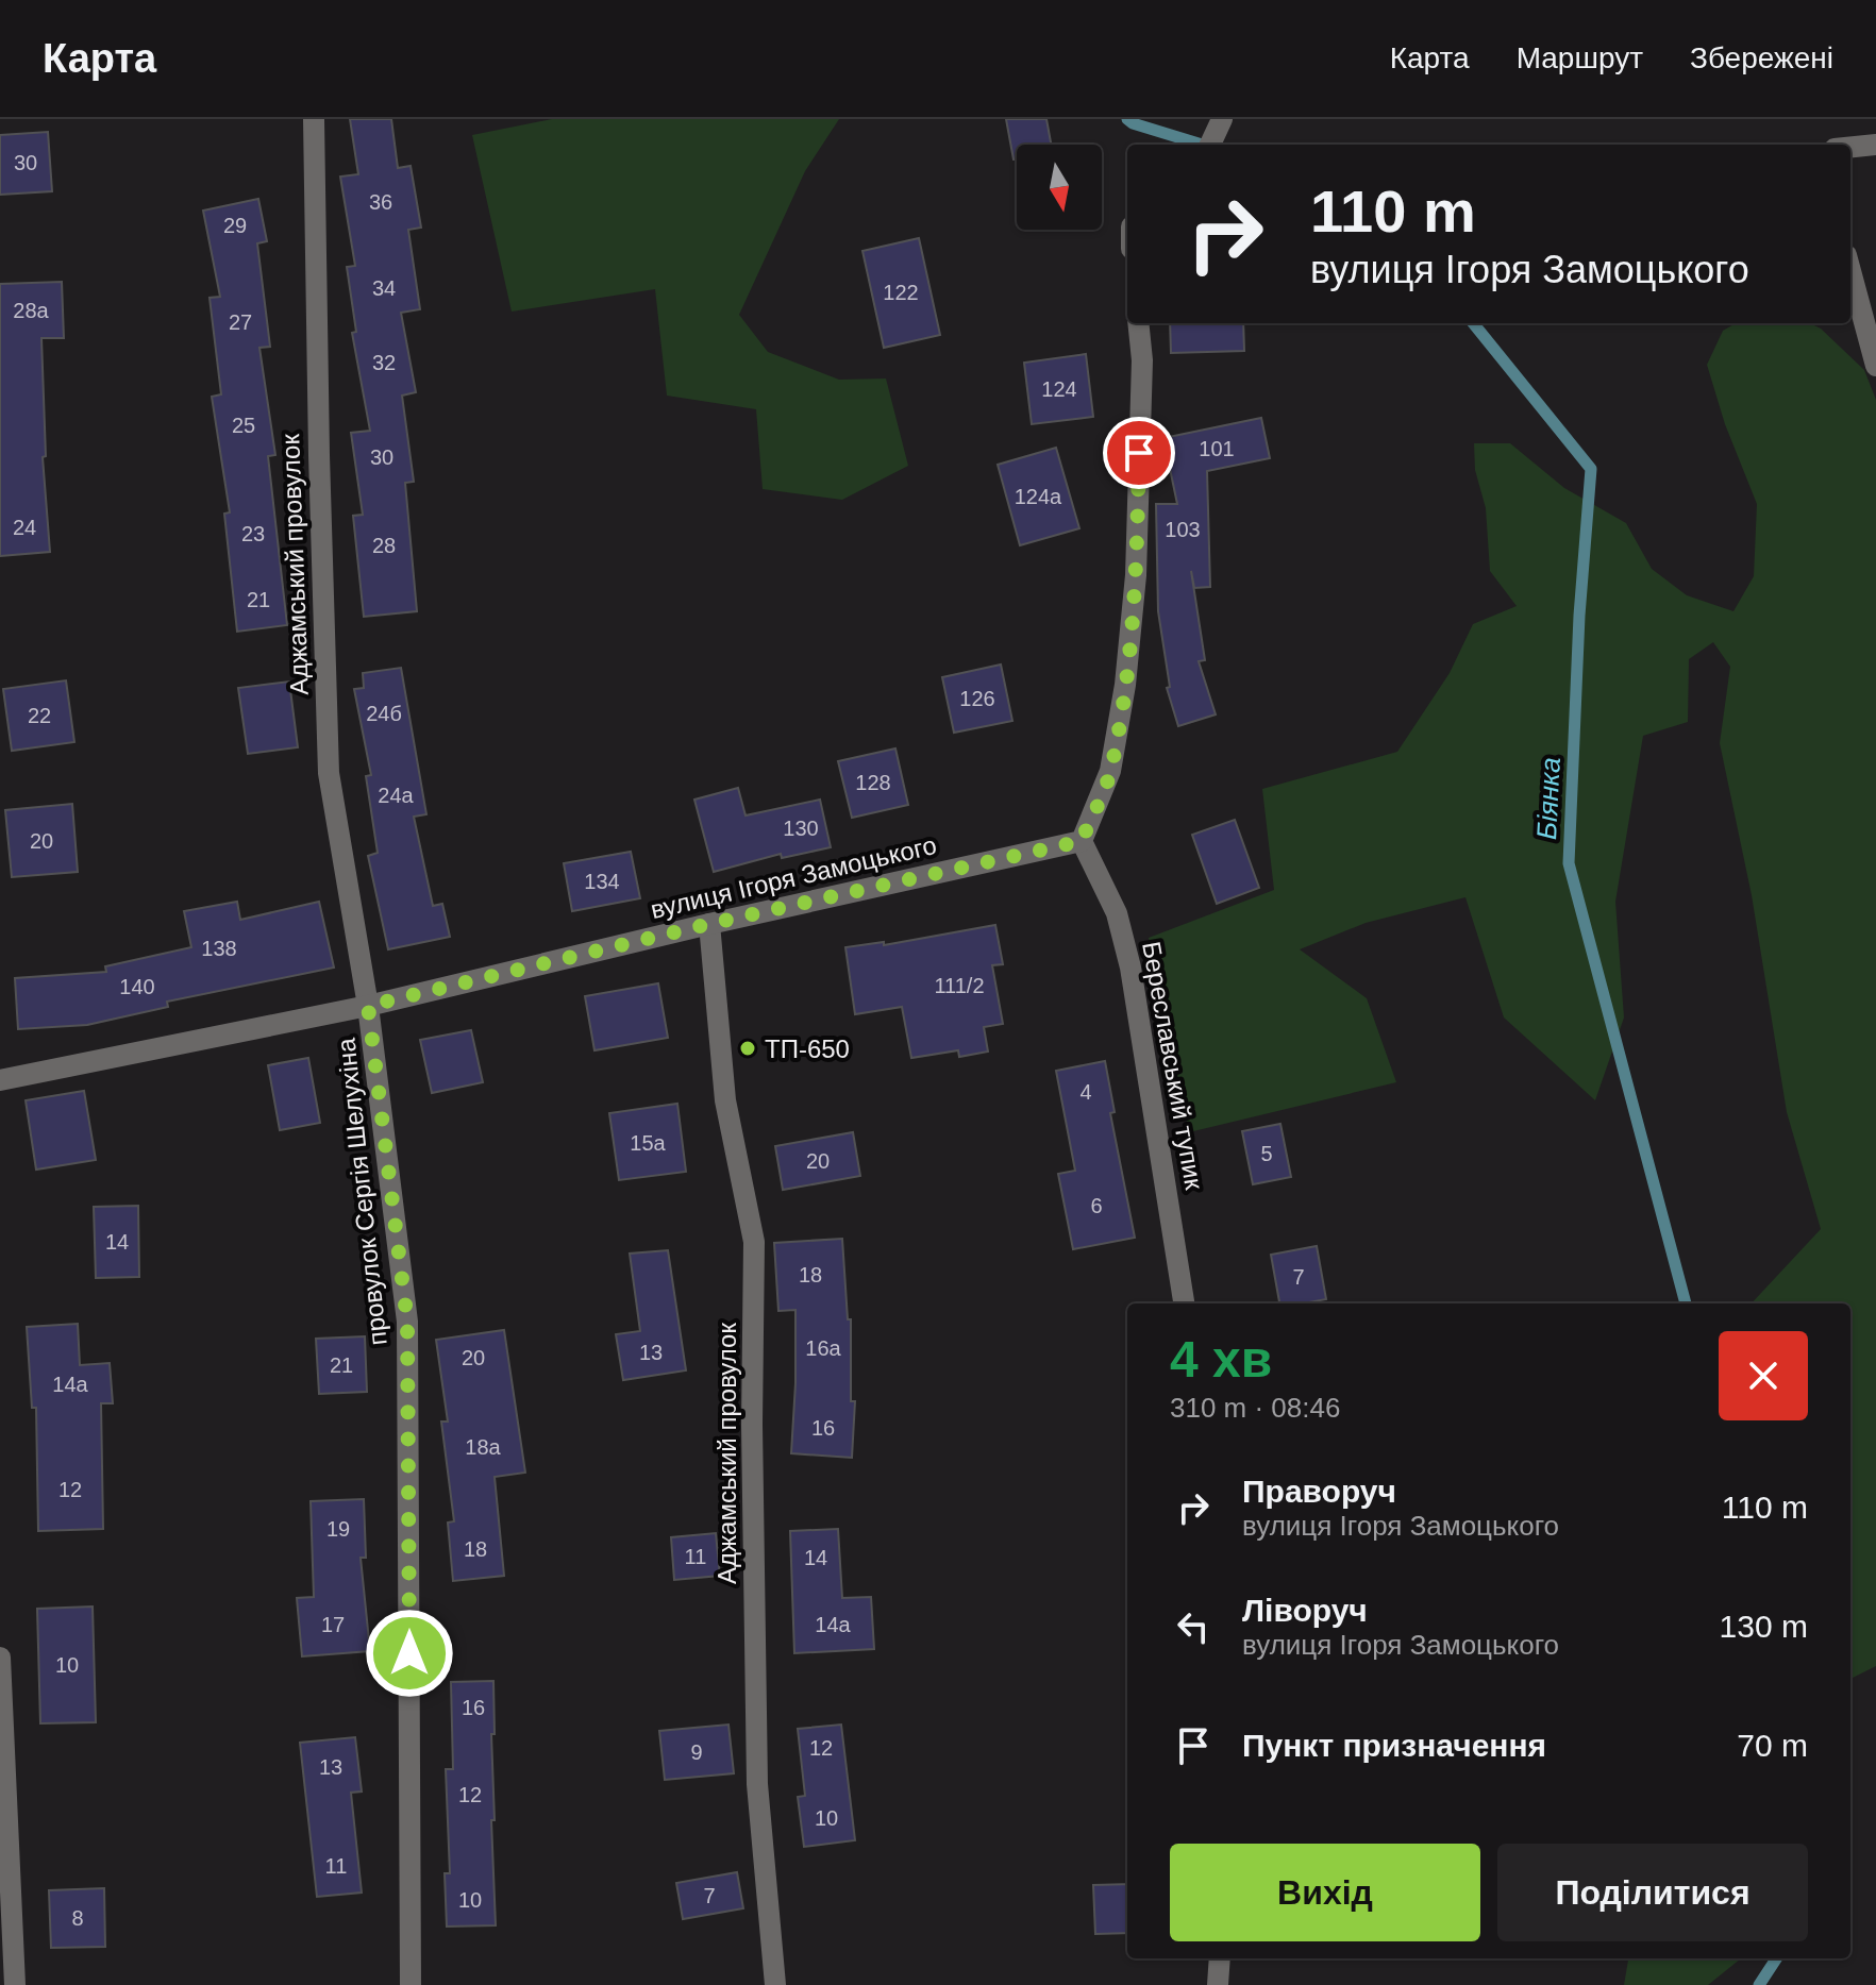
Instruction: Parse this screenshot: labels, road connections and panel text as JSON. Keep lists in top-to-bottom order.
{
  "streets": {
    "street": [
      "Аджамський провулок",
      "вулиця Ігоря Замоцького",
      "Береславський тупик",
      "провулок Сергія Шелухіна"
    ]
  },
  "crossings": [
    ["Аджамський провулок", "вулиця Ігоря Замоцького"],
    ["Аджамський провулок", "провулок Сергія Шелухіна"],
    ["вулиця Ігоря Замоцького", "Береславський тупик"],
    ["вулиця Ігоря Замоцького", "провулок Сергія Шелухіна"]
  ],
  "water": ["Біянка"],
  "places": ["ТП-650"],
  "house_numbers": [
    "30",
    "36",
    "29",
    "34",
    "122",
    "28а",
    "27",
    "32",
    "124",
    "25",
    "101",
    "30",
    "124а",
    "24",
    "103",
    "23",
    "28",
    "21",
    "126",
    "24б",
    "22",
    "128",
    "24а",
    "130",
    "20",
    "134",
    "138",
    "111/2",
    "140",
    "4",
    "15а",
    "5",
    "20",
    "6",
    "14",
    "18",
    "7",
    "16а",
    "13",
    "20",
    "21",
    "14а",
    "16",
    "18а",
    "12",
    "19",
    "18",
    "11",
    "14",
    "17",
    "14а",
    "10",
    "16",
    "12",
    "9",
    "13",
    "12",
    "10",
    "11",
    "7",
    "10",
    "8"
  ],
  "north": "bottom",
  "page": {
    "header": "Карта",
    "nav": ["Карта", "Маршрут", "Збережені"],
    "turn": ["110 m", "вулиця Ігоря Замоцького"],
    "heading": ["4 хв", "310 m · 08:46"],
    "list": [
      {
        "name": "Праворуч",
        "note": "вулиця Ігоря Замоцького",
        "value": "110 m"
      },
      {
        "name": "Ліворуч",
        "note": "вулиця Ігоря Замоцького",
        "value": "130 m"
      },
      {
        "name": "Пункт призначення",
        "value": "70 m"
      }
    ],
    "buttons": ["Вихід", "Поділитися"]
  }
}
